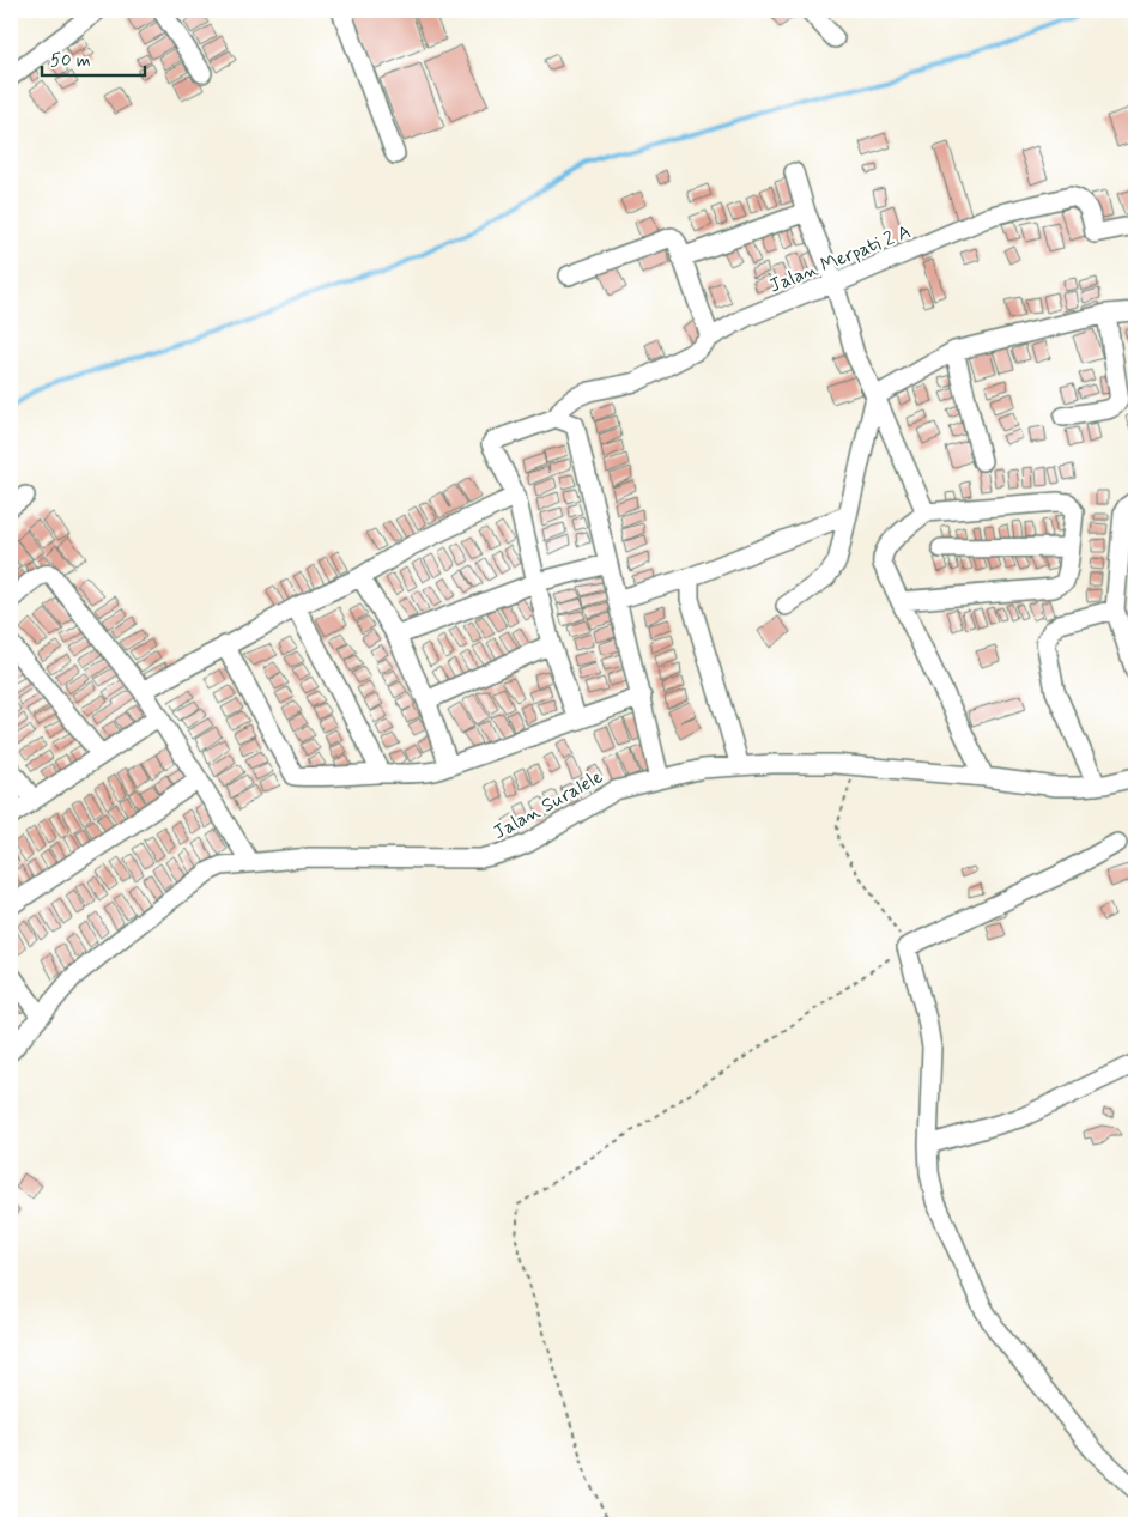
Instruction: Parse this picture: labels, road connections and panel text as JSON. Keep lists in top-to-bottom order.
{
  "streets": {
    "street": ["Jalan Merpati 2 A", "Jalan Suralele"]
  },
  "scale_bar": "50 m"
}
